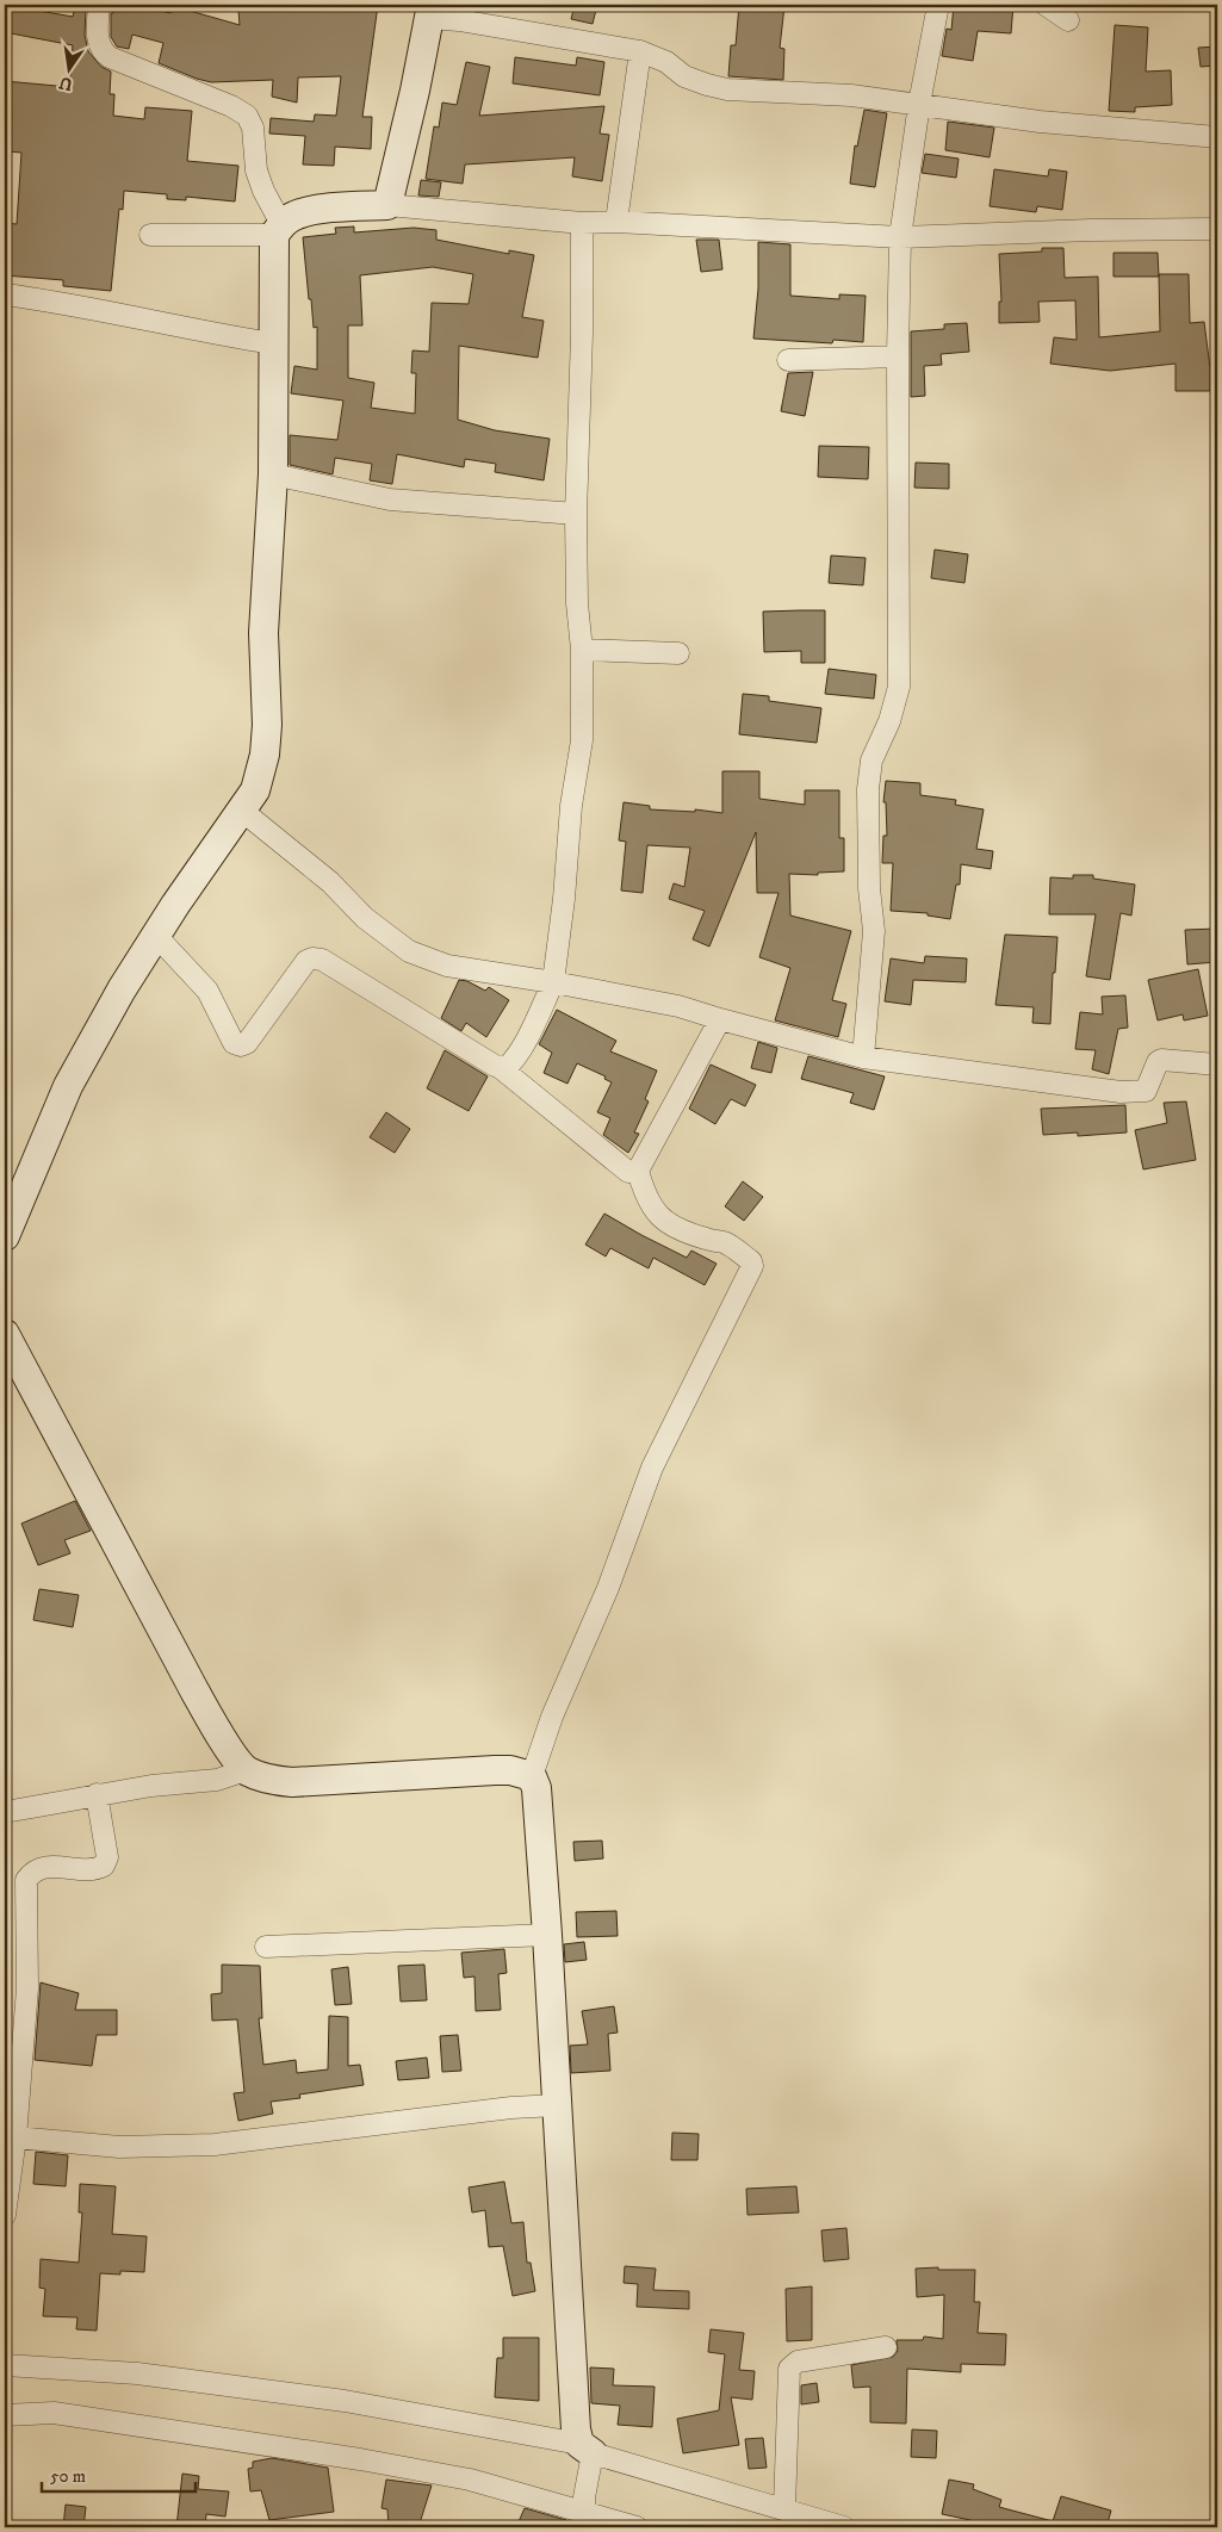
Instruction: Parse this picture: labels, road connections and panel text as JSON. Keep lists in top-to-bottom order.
{
  "scale_bar": "50 m",
  "north": "bottom"
}
